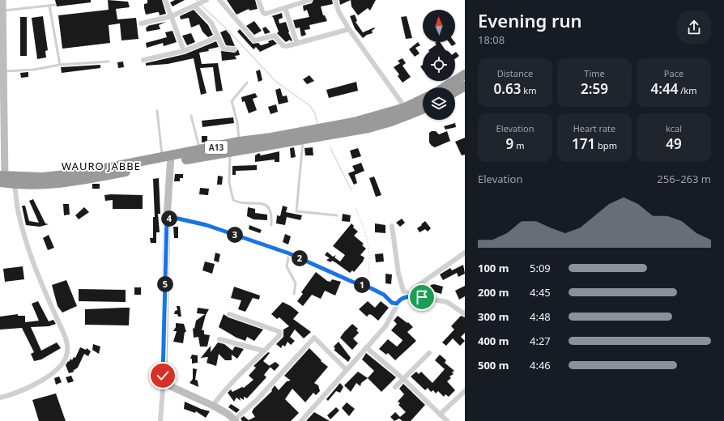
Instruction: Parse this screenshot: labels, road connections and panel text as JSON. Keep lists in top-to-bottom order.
{
  "streets": {
    "highway": ["A13"]
  },
  "districts": ["WAURO JABBE"],
  "north": "top",
  "page": {
    "heading": ["Evening run", "18:08"],
    "stats": [
      ["Distance", "0.63 km"],
      ["Time", "2:59"],
      ["Pace", "4:44 /km"],
      ["Elevation", "9 m"],
      ["Heart rate", "171 bpm"],
      ["kcal", "49"]
    ],
    "chart": ["Elevation", "256–263 m"],
    "pins": [
      "4",
      "3",
      "2",
      "5",
      "1"
    ],
    "list": [
      {
        "name": "100 m",
        "note": "5:09"
      },
      {
        "name": "200 m",
        "note": "4:45"
      },
      {
        "name": "300 m",
        "note": "4:48"
      },
      {
        "name": "400 m",
        "note": "4:27"
      },
      {
        "name": "500 m",
        "note": "4:46"
      }
    ]
  }
}
